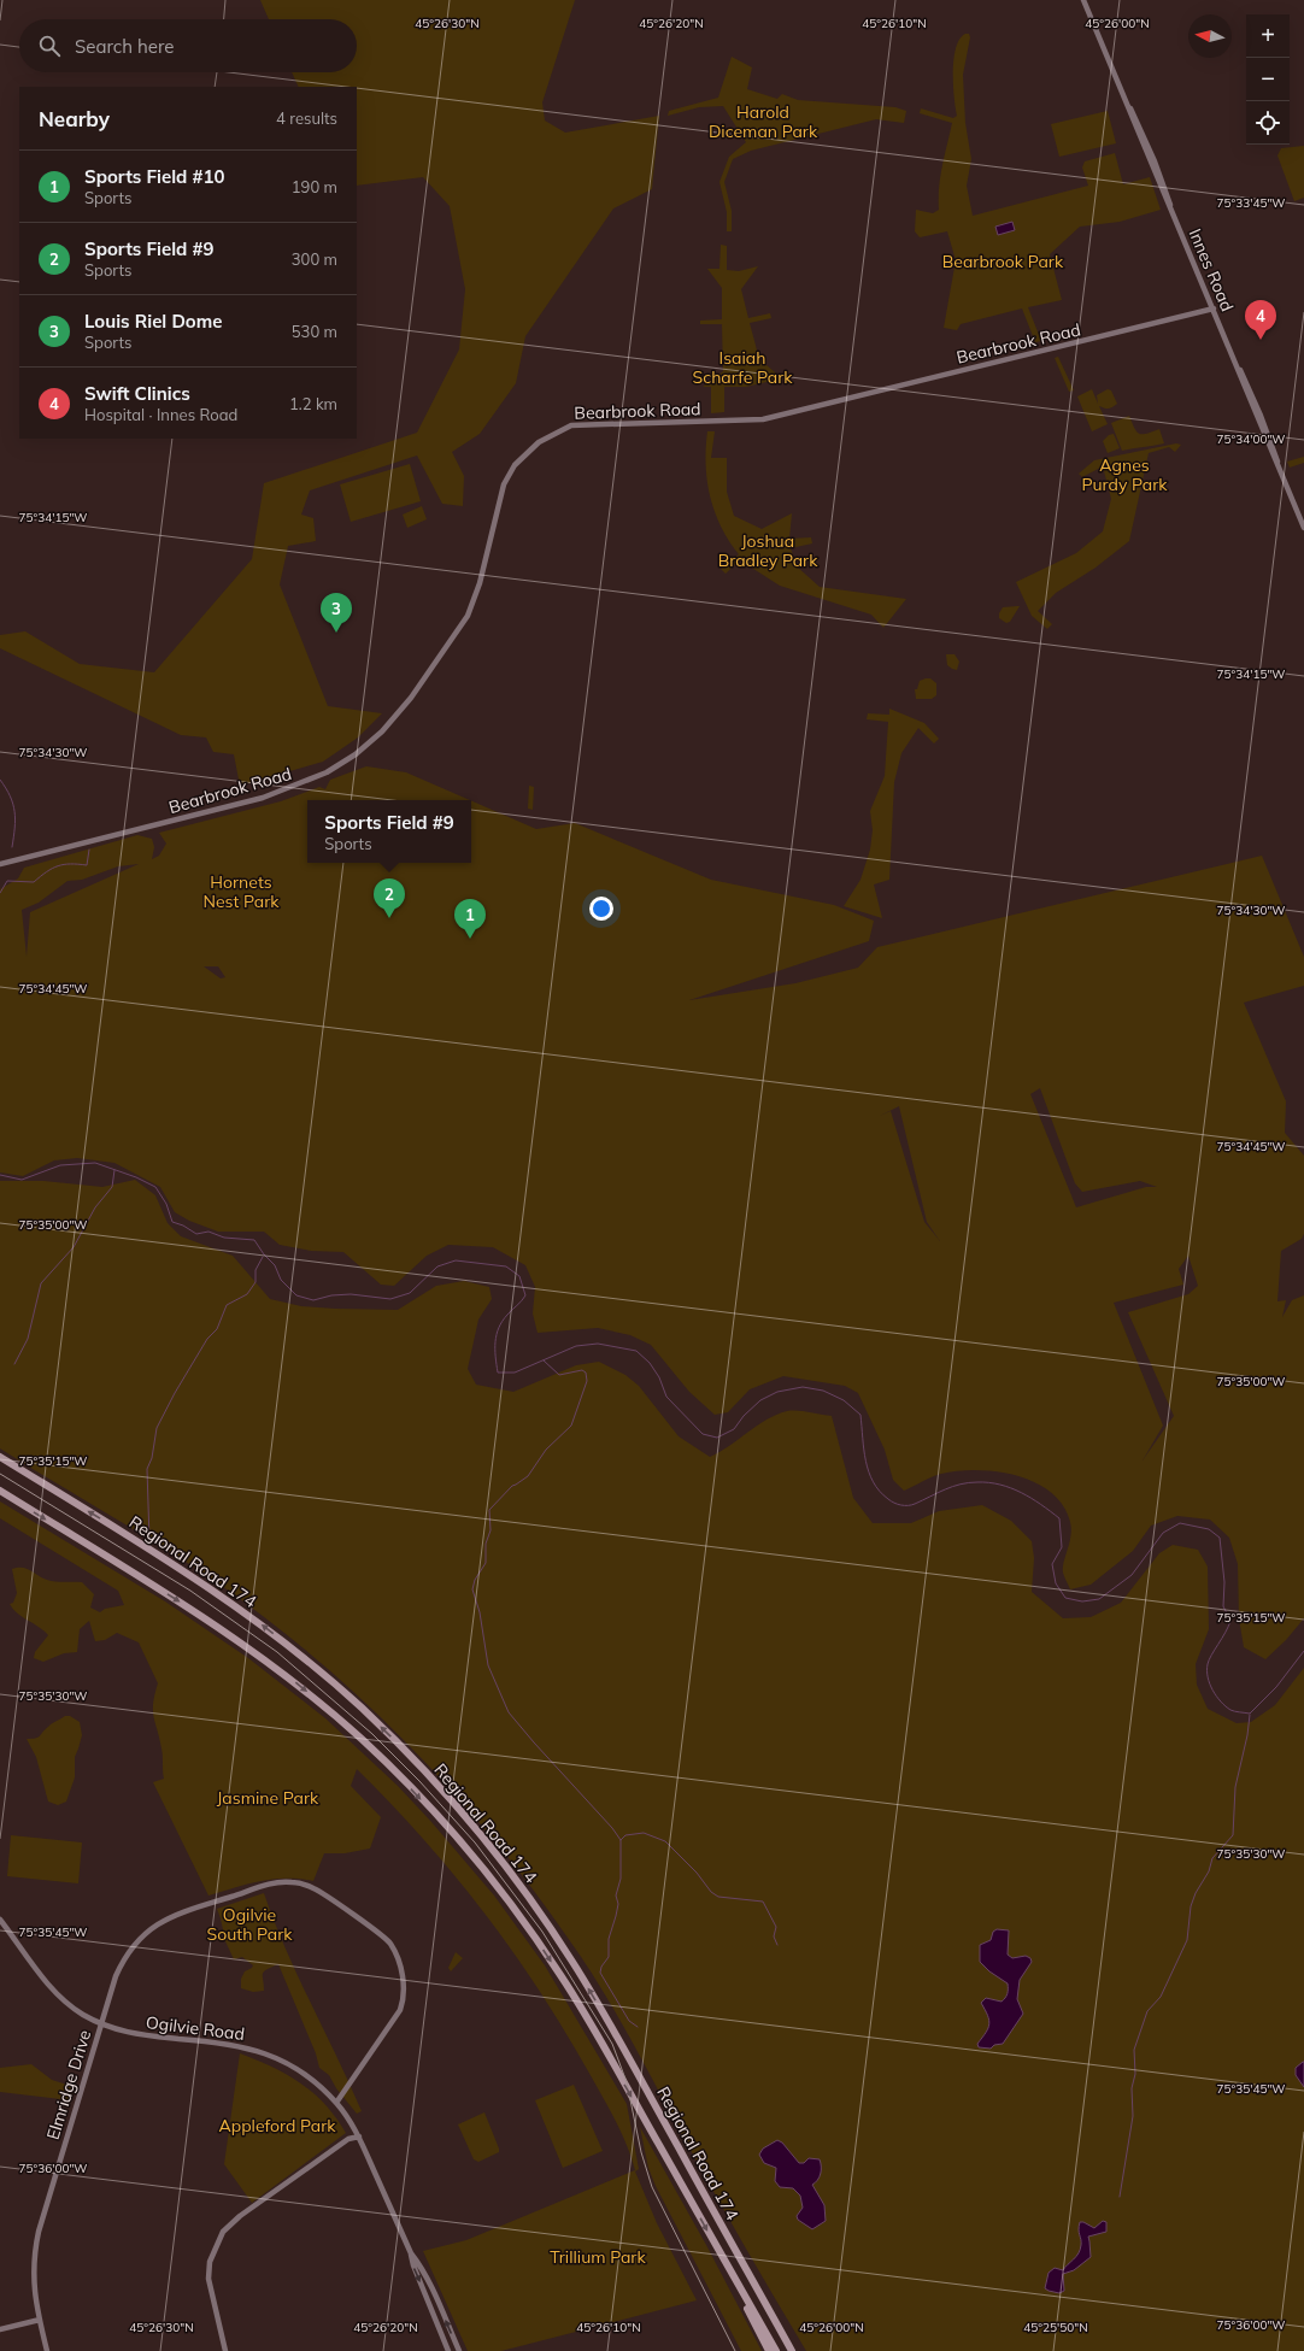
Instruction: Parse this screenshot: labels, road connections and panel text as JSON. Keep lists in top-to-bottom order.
{
  "streets": {
    "highway": ["Regional Road 174"],
    "street": [
      "Innes Road",
      "Bearbrook Road",
      "Ogilvie Road",
      "Elmridge Drive"
    ]
  },
  "crossings": [
    ["Innes Road", "Bearbrook Road"],
    ["Ogilvie Road", "Elmridge Drive"]
  ],
  "parks": [
    "Harold Diceman Park",
    "Bearbrook Park",
    "Isaiah Scharfe Park",
    "Agnes Purdy Park",
    "Joshua Bradley Park",
    "Hornets Nest Park",
    "Jasmine Park",
    "Ogilvie South Park",
    "Appleford Park",
    "Trillium Park"
  ],
  "north": "left",
  "page": {
    "map_buttons": ["+", "−"],
    "search": "Search here",
    "heading": ["Nearby", "4 results"],
    "list": [
      {
        "mark": "1",
        "name": "Sports Field #10",
        "note": "Sports",
        "value": "190 m"
      },
      {
        "mark": "2",
        "name": "Sports Field #9",
        "note": "Sports",
        "value": "300 m"
      },
      {
        "mark": "3",
        "name": "Louis Riel Dome",
        "note": "Sports",
        "value": "530 m"
      },
      {
        "mark": "4",
        "name": "Swift Clinics",
        "note": "Hospital · Innes Road",
        "value": "1.2 km"
      }
    ],
    "pins": [
      "4",
      "3",
      "2",
      "1"
    ],
    "popup": ["Sports Field #9", "Sports"]
  },
  "coordinates": [
    "45°26'30\"N",
    "45°26'20\"N",
    "45°26'10\"N",
    "45°26'00\"N",
    "75°33'45\"W",
    "75°34'00\"W",
    "75°34'15\"W",
    "75°34'30\"W",
    "75°34'45\"W",
    "75°35'00\"W",
    "75°35'15\"W",
    "75°35'30\"W",
    "75°35'45\"W",
    "75°36'00\"W",
    "45°25'50\"N"
  ]
}
